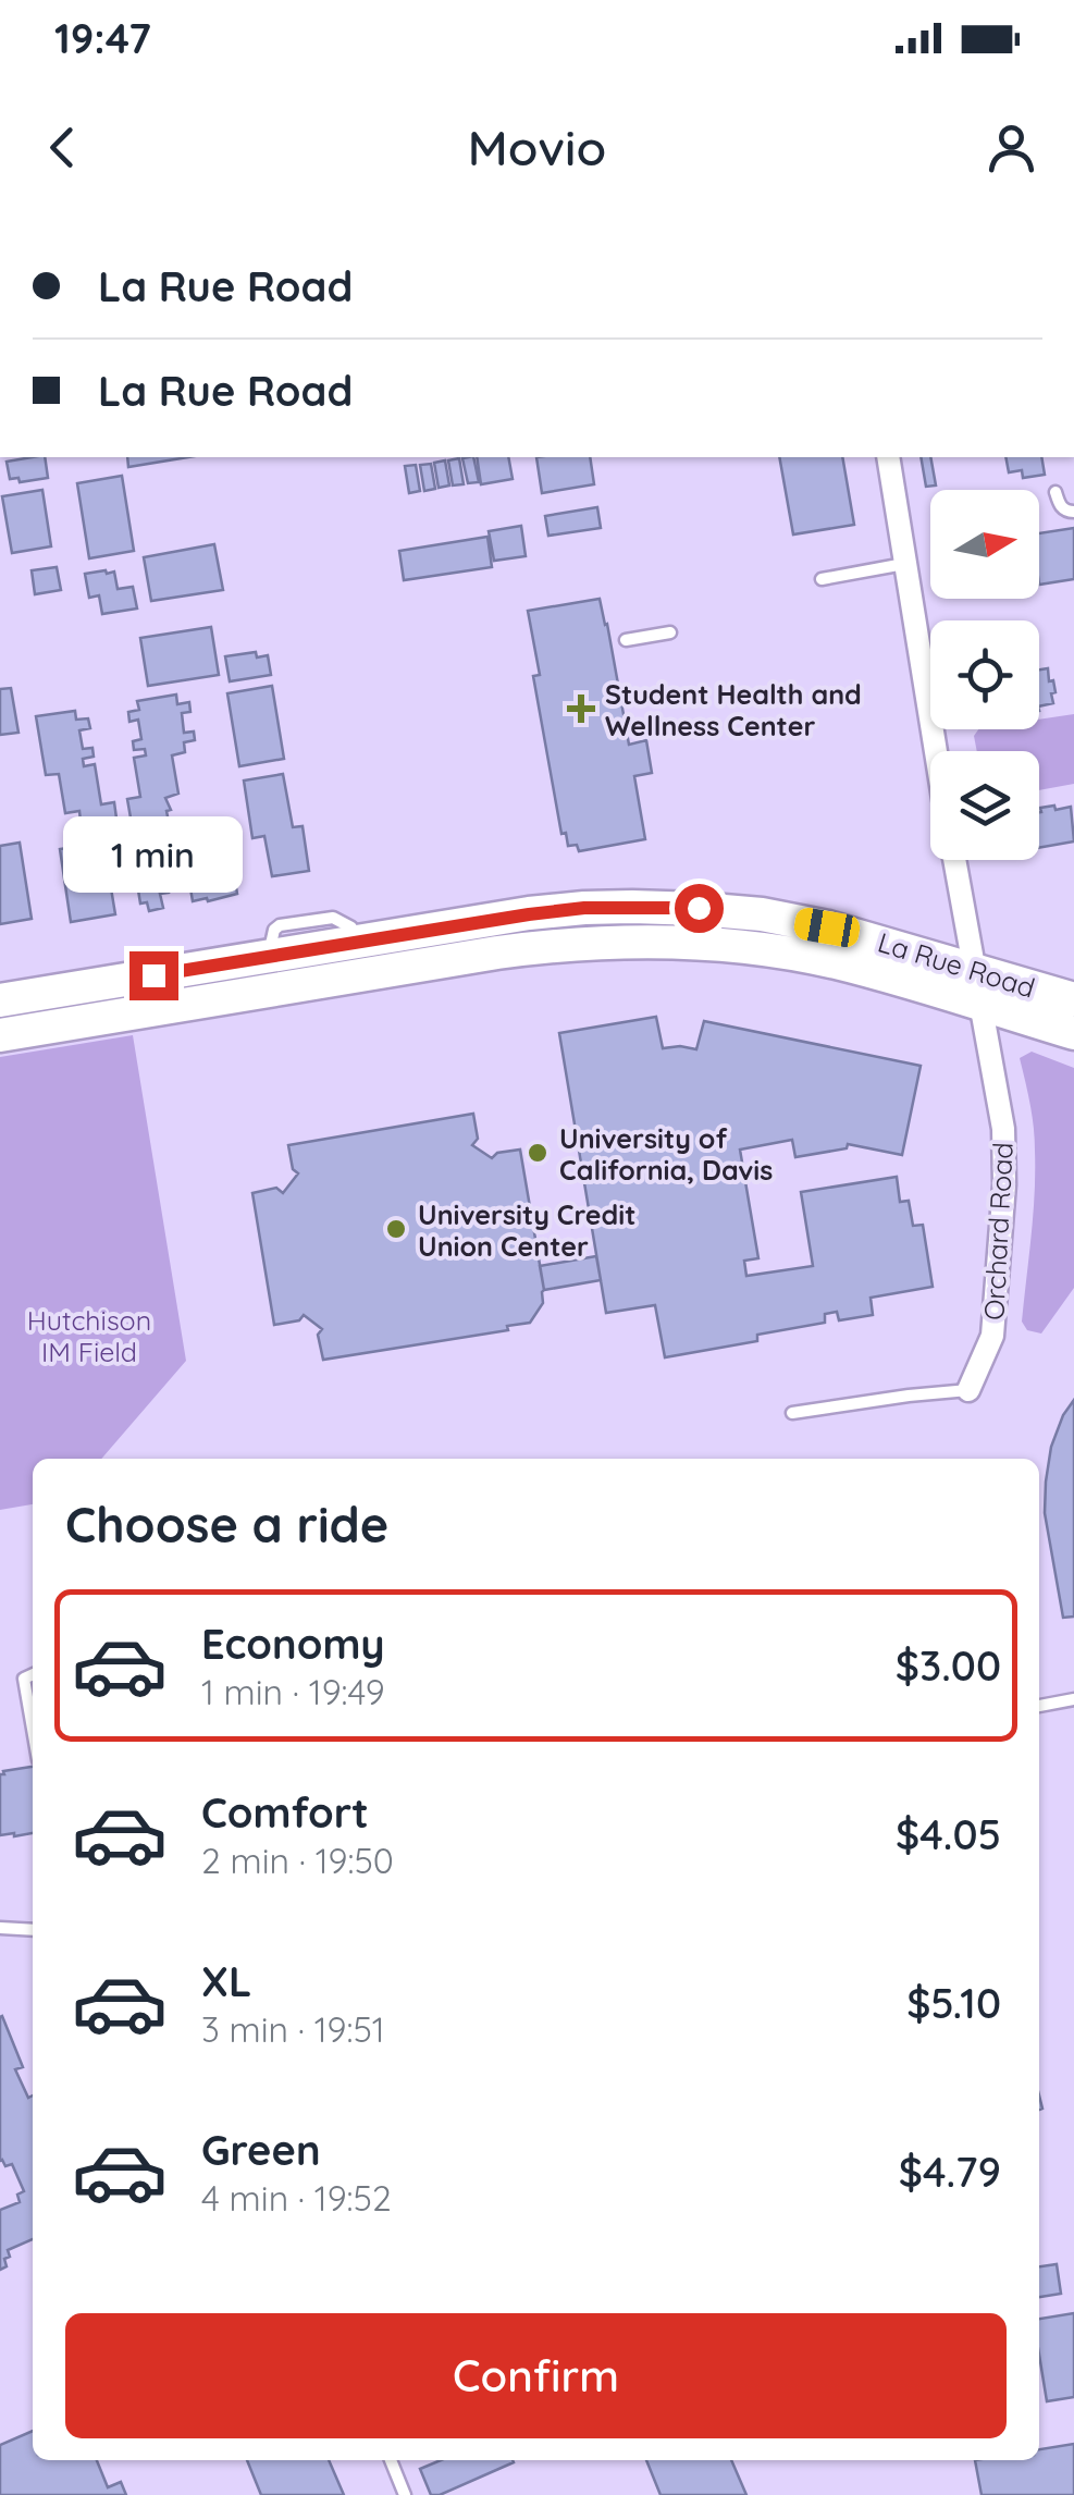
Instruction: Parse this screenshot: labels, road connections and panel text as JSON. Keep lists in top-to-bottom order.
{
  "streets": {
    "main road": ["La Rue Road"],
    "street": ["Orchard Road"]
  },
  "crossings": [
    ["La Rue Road", "Orchard Road"]
  ],
  "parks": ["Hutchison IM Field"],
  "places": {
    "health": ["Student Health and Wellness Center"],
    "other": ["University of California, Davis", "University Credit Union Center"]
  },
  "north": "right",
  "page": {
    "status": "19:47",
    "header": "Movio",
    "banner": ["La Rue Road", "La Rue Road"],
    "bubble": "1 min",
    "heading": "Choose a ride",
    "list": [
      {
        "name": "Economy",
        "note": "1 min · 19:49",
        "value": "$3.00"
      },
      {
        "name": "Comfort",
        "note": "2 min · 19:50",
        "value": "$4.05"
      },
      {
        "name": "XL",
        "note": "3 min · 19:51",
        "value": "$5.10"
      },
      {
        "name": "Green",
        "note": "4 min · 19:52",
        "value": "$4.79"
      }
    ],
    "buttons": "Confirm"
  }
}
